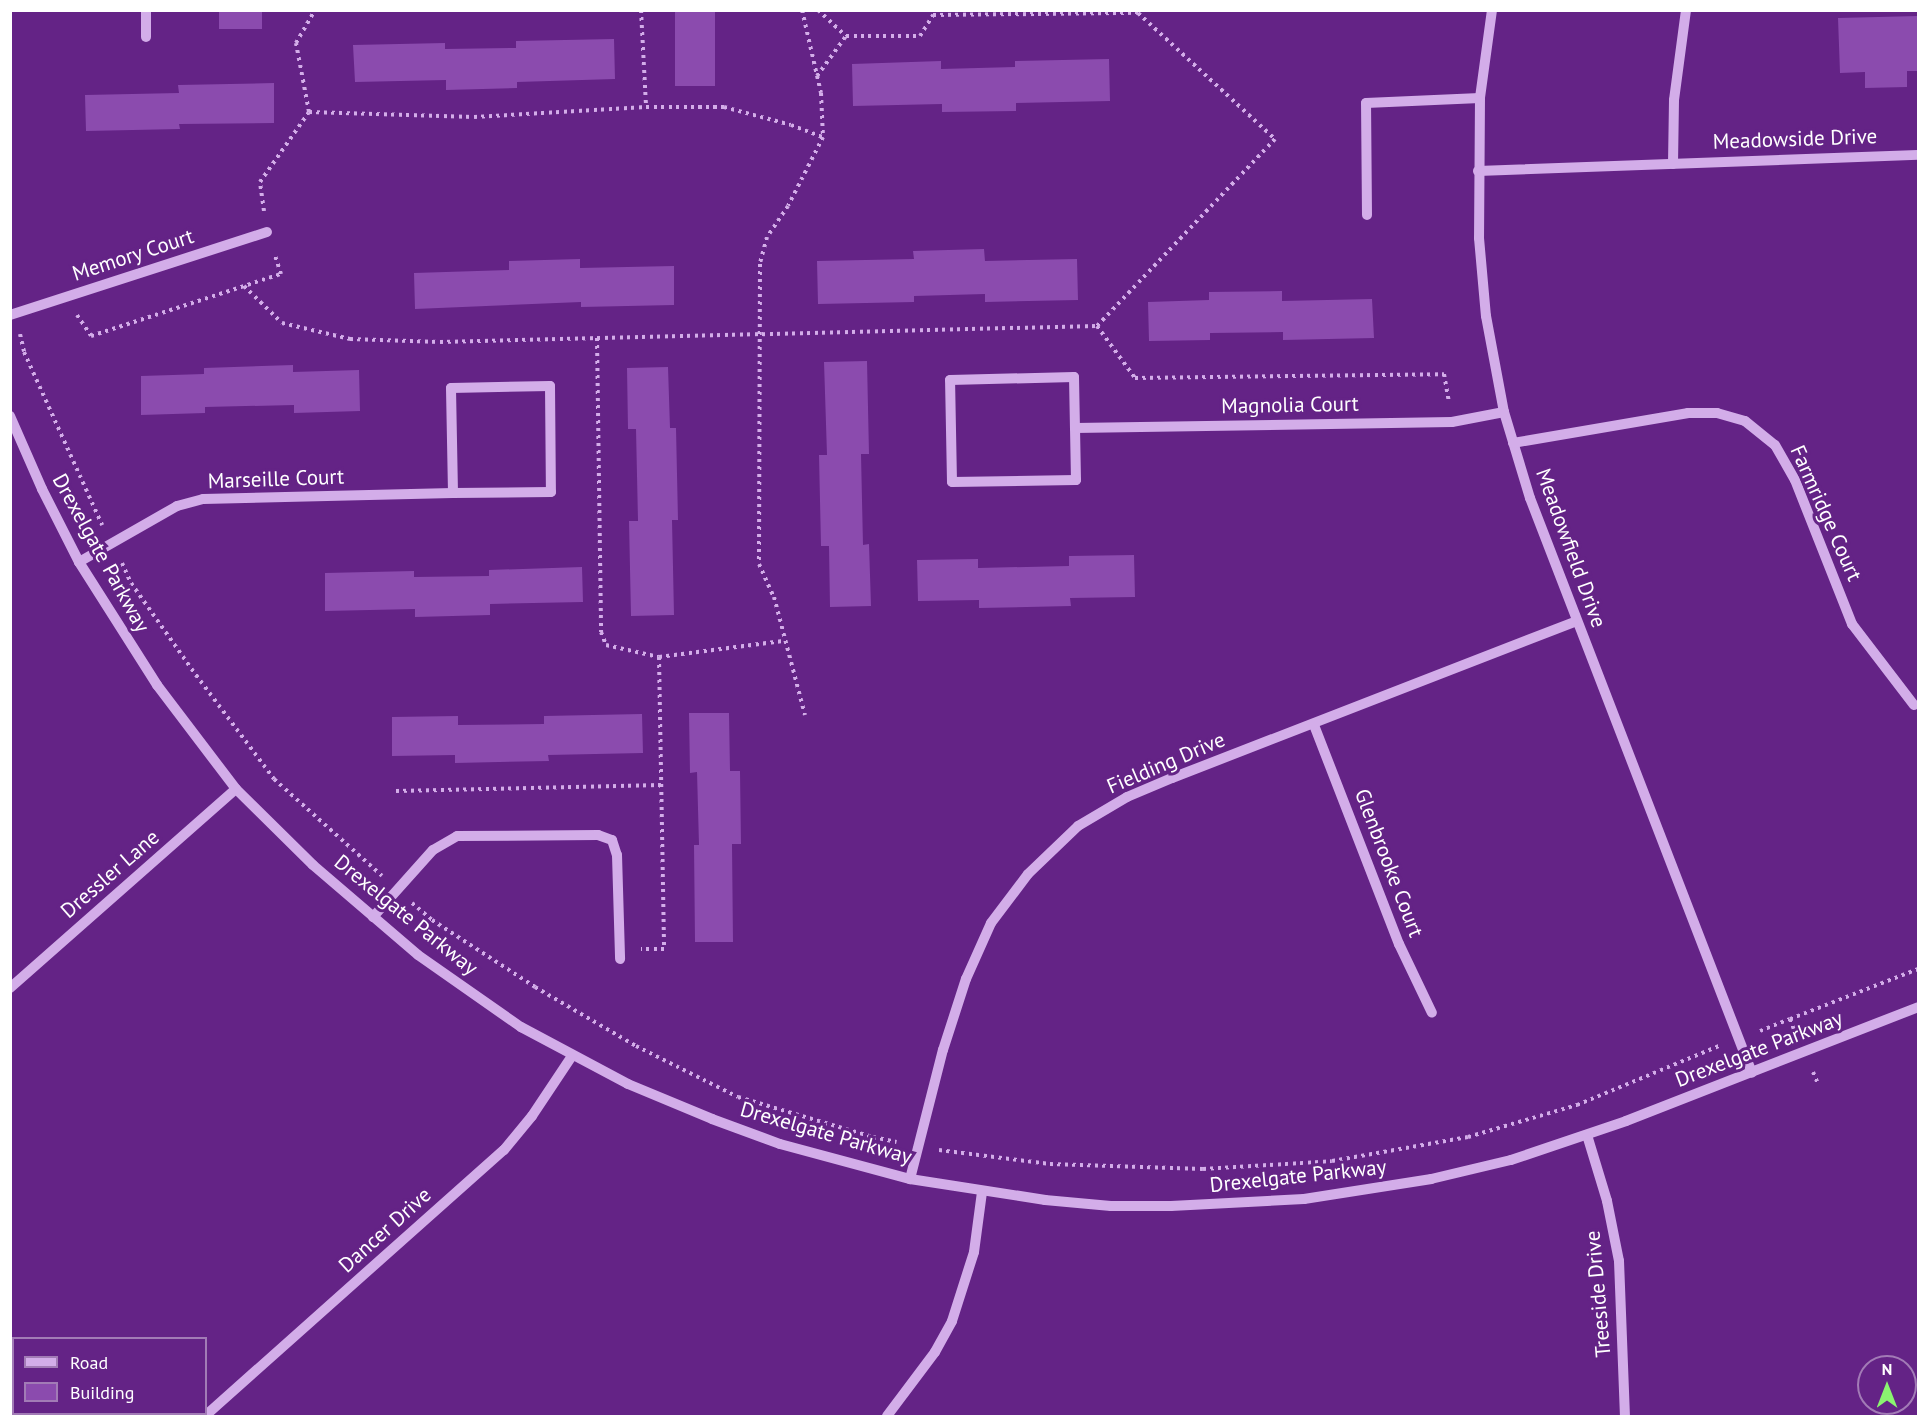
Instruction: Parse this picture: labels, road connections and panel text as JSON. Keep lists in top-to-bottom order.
{
  "streets": {
    "street": [
      "Meadowside Drive",
      "Memory Court",
      "Magnolia Court",
      "Marseille Court",
      "Farmridge Court",
      "Meadowfield Drive",
      "Drexelgate Parkway",
      "Fielding Drive",
      "Glenbrooke Court",
      "Dressler Lane",
      "Dancer Drive",
      "Treeside Drive"
    ]
  },
  "crossings": [
    ["Meadowside Drive", "Meadowfield Drive"],
    ["Magnolia Court", "Meadowfield Drive"],
    ["Marseille Court", "Drexelgate Parkway"],
    ["Farmridge Court", "Meadowfield Drive"],
    ["Meadowfield Drive", "Drexelgate Parkway"],
    ["Meadowfield Drive", "Fielding Drive"],
    ["Drexelgate Parkway", "Fielding Drive"],
    ["Drexelgate Parkway", "Dressler Lane"],
    ["Drexelgate Parkway", "Dancer Drive"],
    ["Drexelgate Parkway", "Treeside Drive"],
    ["Fielding Drive", "Glenbrooke Court"]
  ],
  "legend": ["Road", "Building"],
  "north": "top"
}
